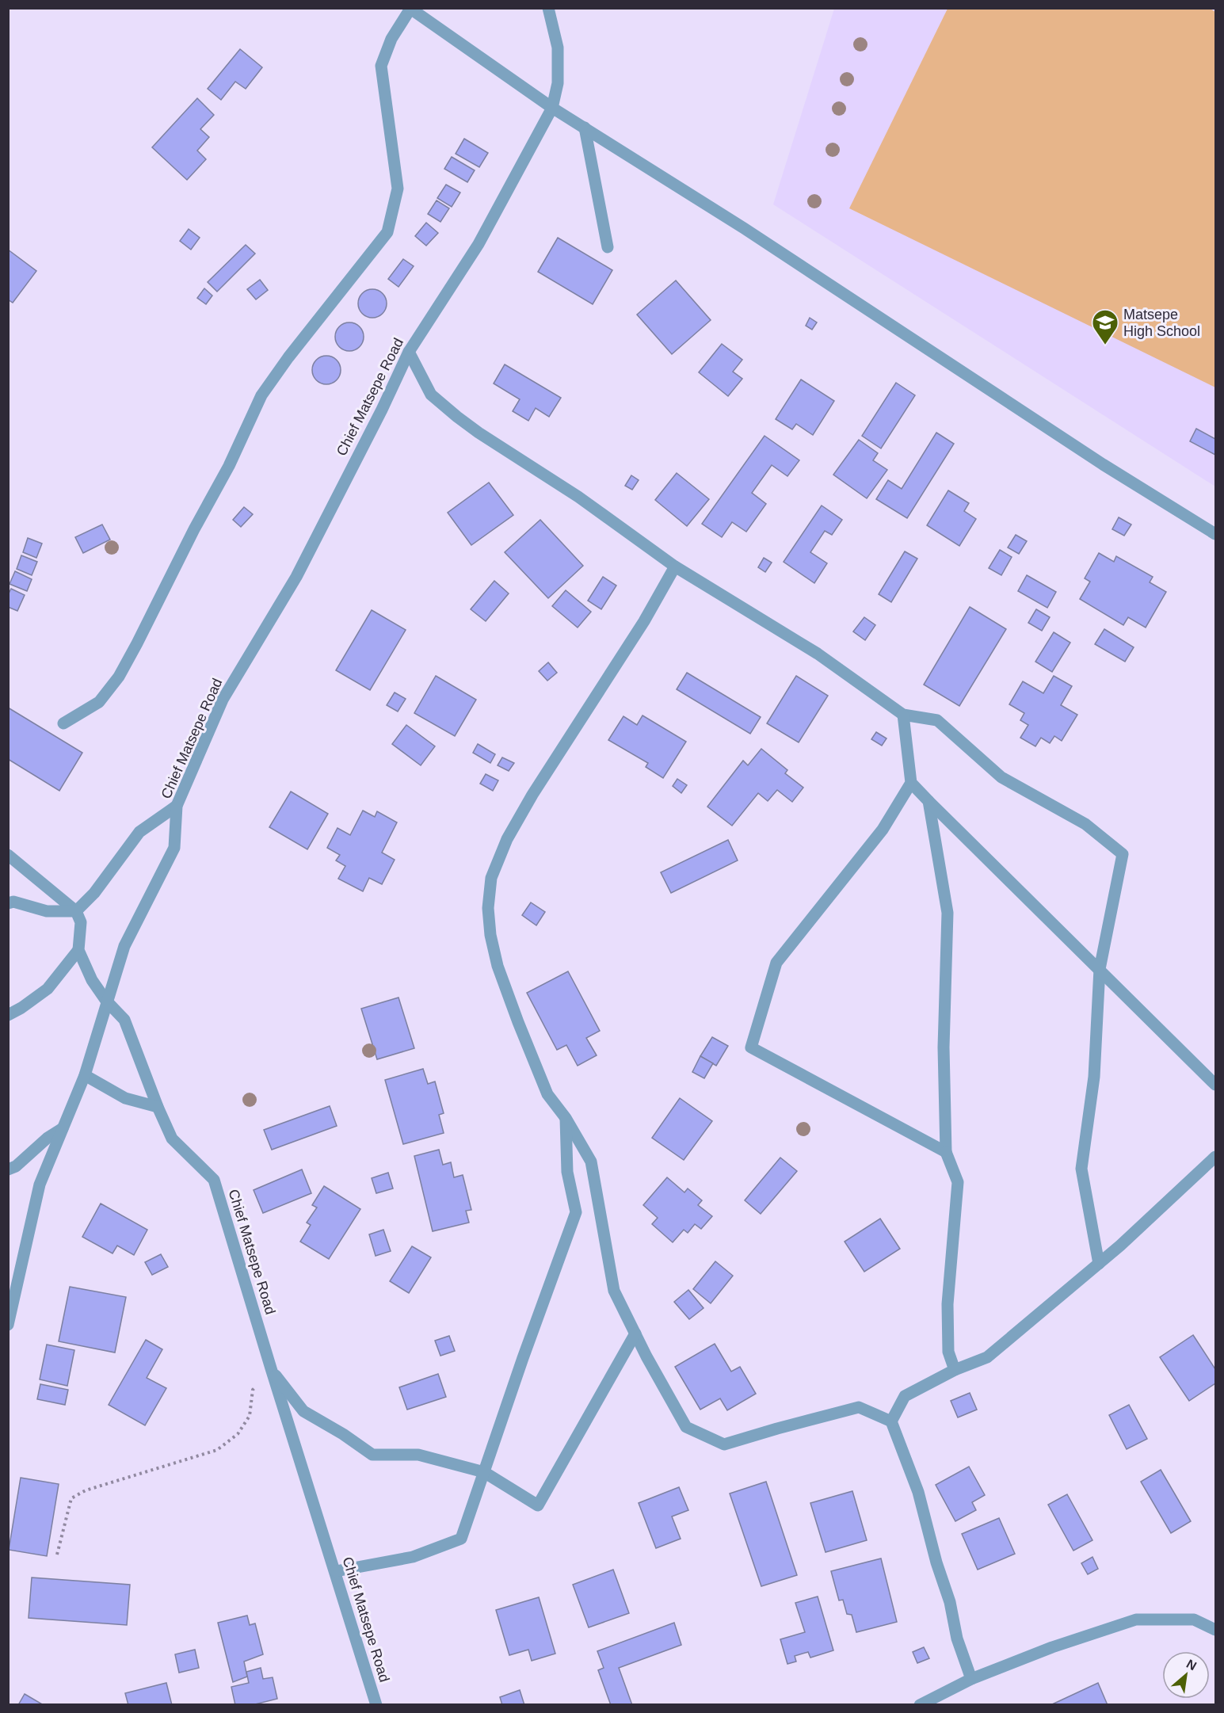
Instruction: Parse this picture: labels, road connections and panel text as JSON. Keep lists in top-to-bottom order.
{
  "streets": {
    "street": ["Chief Matsepe Road"]
  },
  "places": {
    "school or university": ["Matsepe High School"]
  },
  "north": "top right"
}
